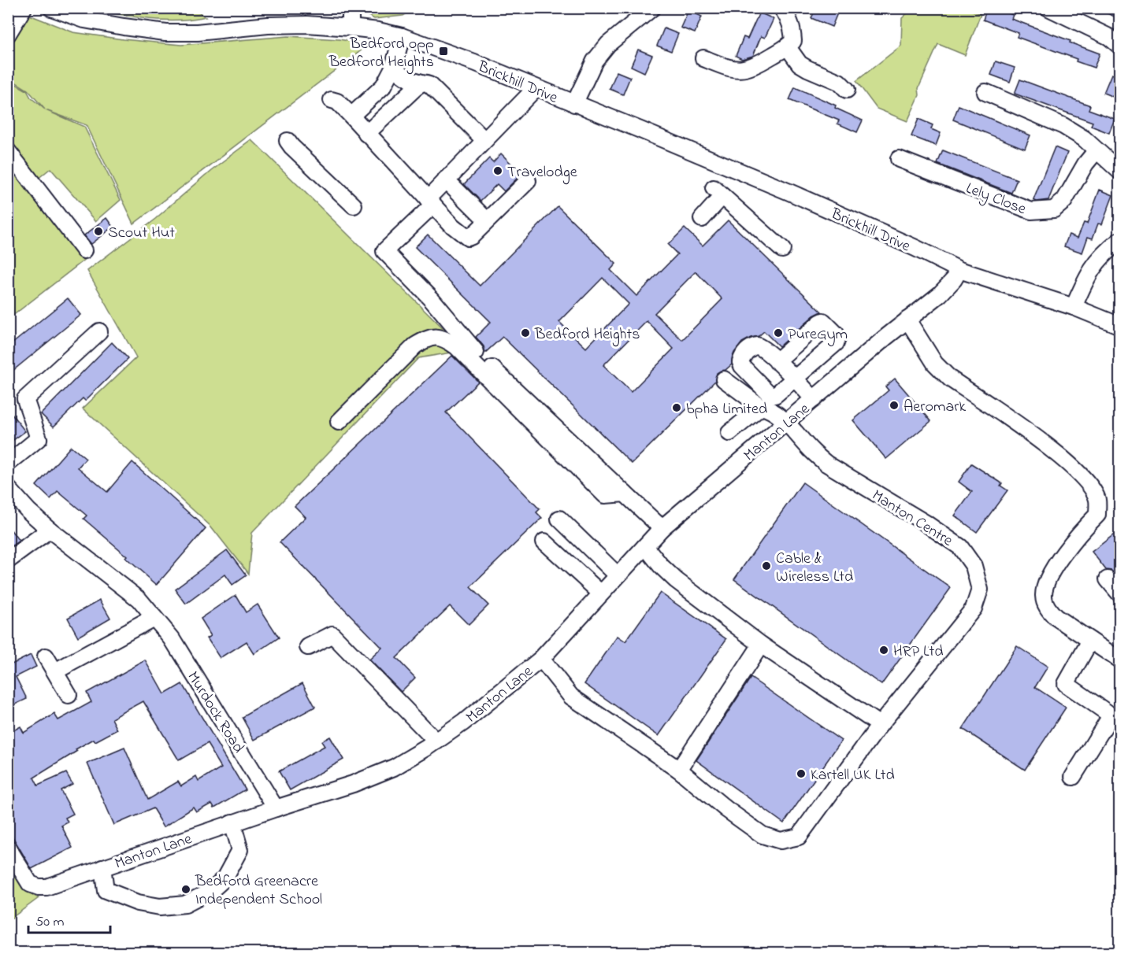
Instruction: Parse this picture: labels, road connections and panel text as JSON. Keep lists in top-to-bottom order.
{
  "streets": {
    "street": [
      "Brickhill Drive",
      "Lely Close",
      "Manton Lane",
      "Manton Centre",
      "Murdock Road"
    ]
  },
  "crossings": [
    ["Brickhill Drive", "Manton Lane"],
    ["Manton Lane", "Manton Centre"],
    ["Manton Lane", "Murdock Road"]
  ],
  "places": {
    "transit": ["Bedford opp Bedford Heights"],
    "other": [
      "Travelodge",
      "Scout Hut",
      "Bedford Heights",
      "PureGym",
      "Aeromark",
      "bpha Limited",
      "Cable & Wireless Ltd",
      "HRP Ltd",
      "Kartell UK Ltd",
      "Bedford Greenacre Independent School"
    ]
  },
  "scale_bar": "50 m"
}
